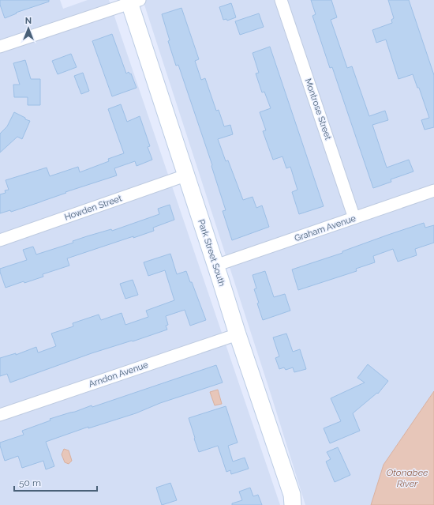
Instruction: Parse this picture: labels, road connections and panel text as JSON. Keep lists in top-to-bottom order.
{
  "streets": {
    "street": [
      "Montrose Street",
      "Howden Street",
      "Graham Avenue",
      "Park Street South",
      "Arndon Avenue"
    ]
  },
  "crossings": [
    ["Montrose Street", "Graham Avenue"],
    ["Howden Street", "Park Street South"],
    ["Graham Avenue", "Park Street South"],
    ["Park Street South", "Arndon Avenue"]
  ],
  "water": ["Otonabee River"],
  "scale_bar": "50 m",
  "north": "top"
}
